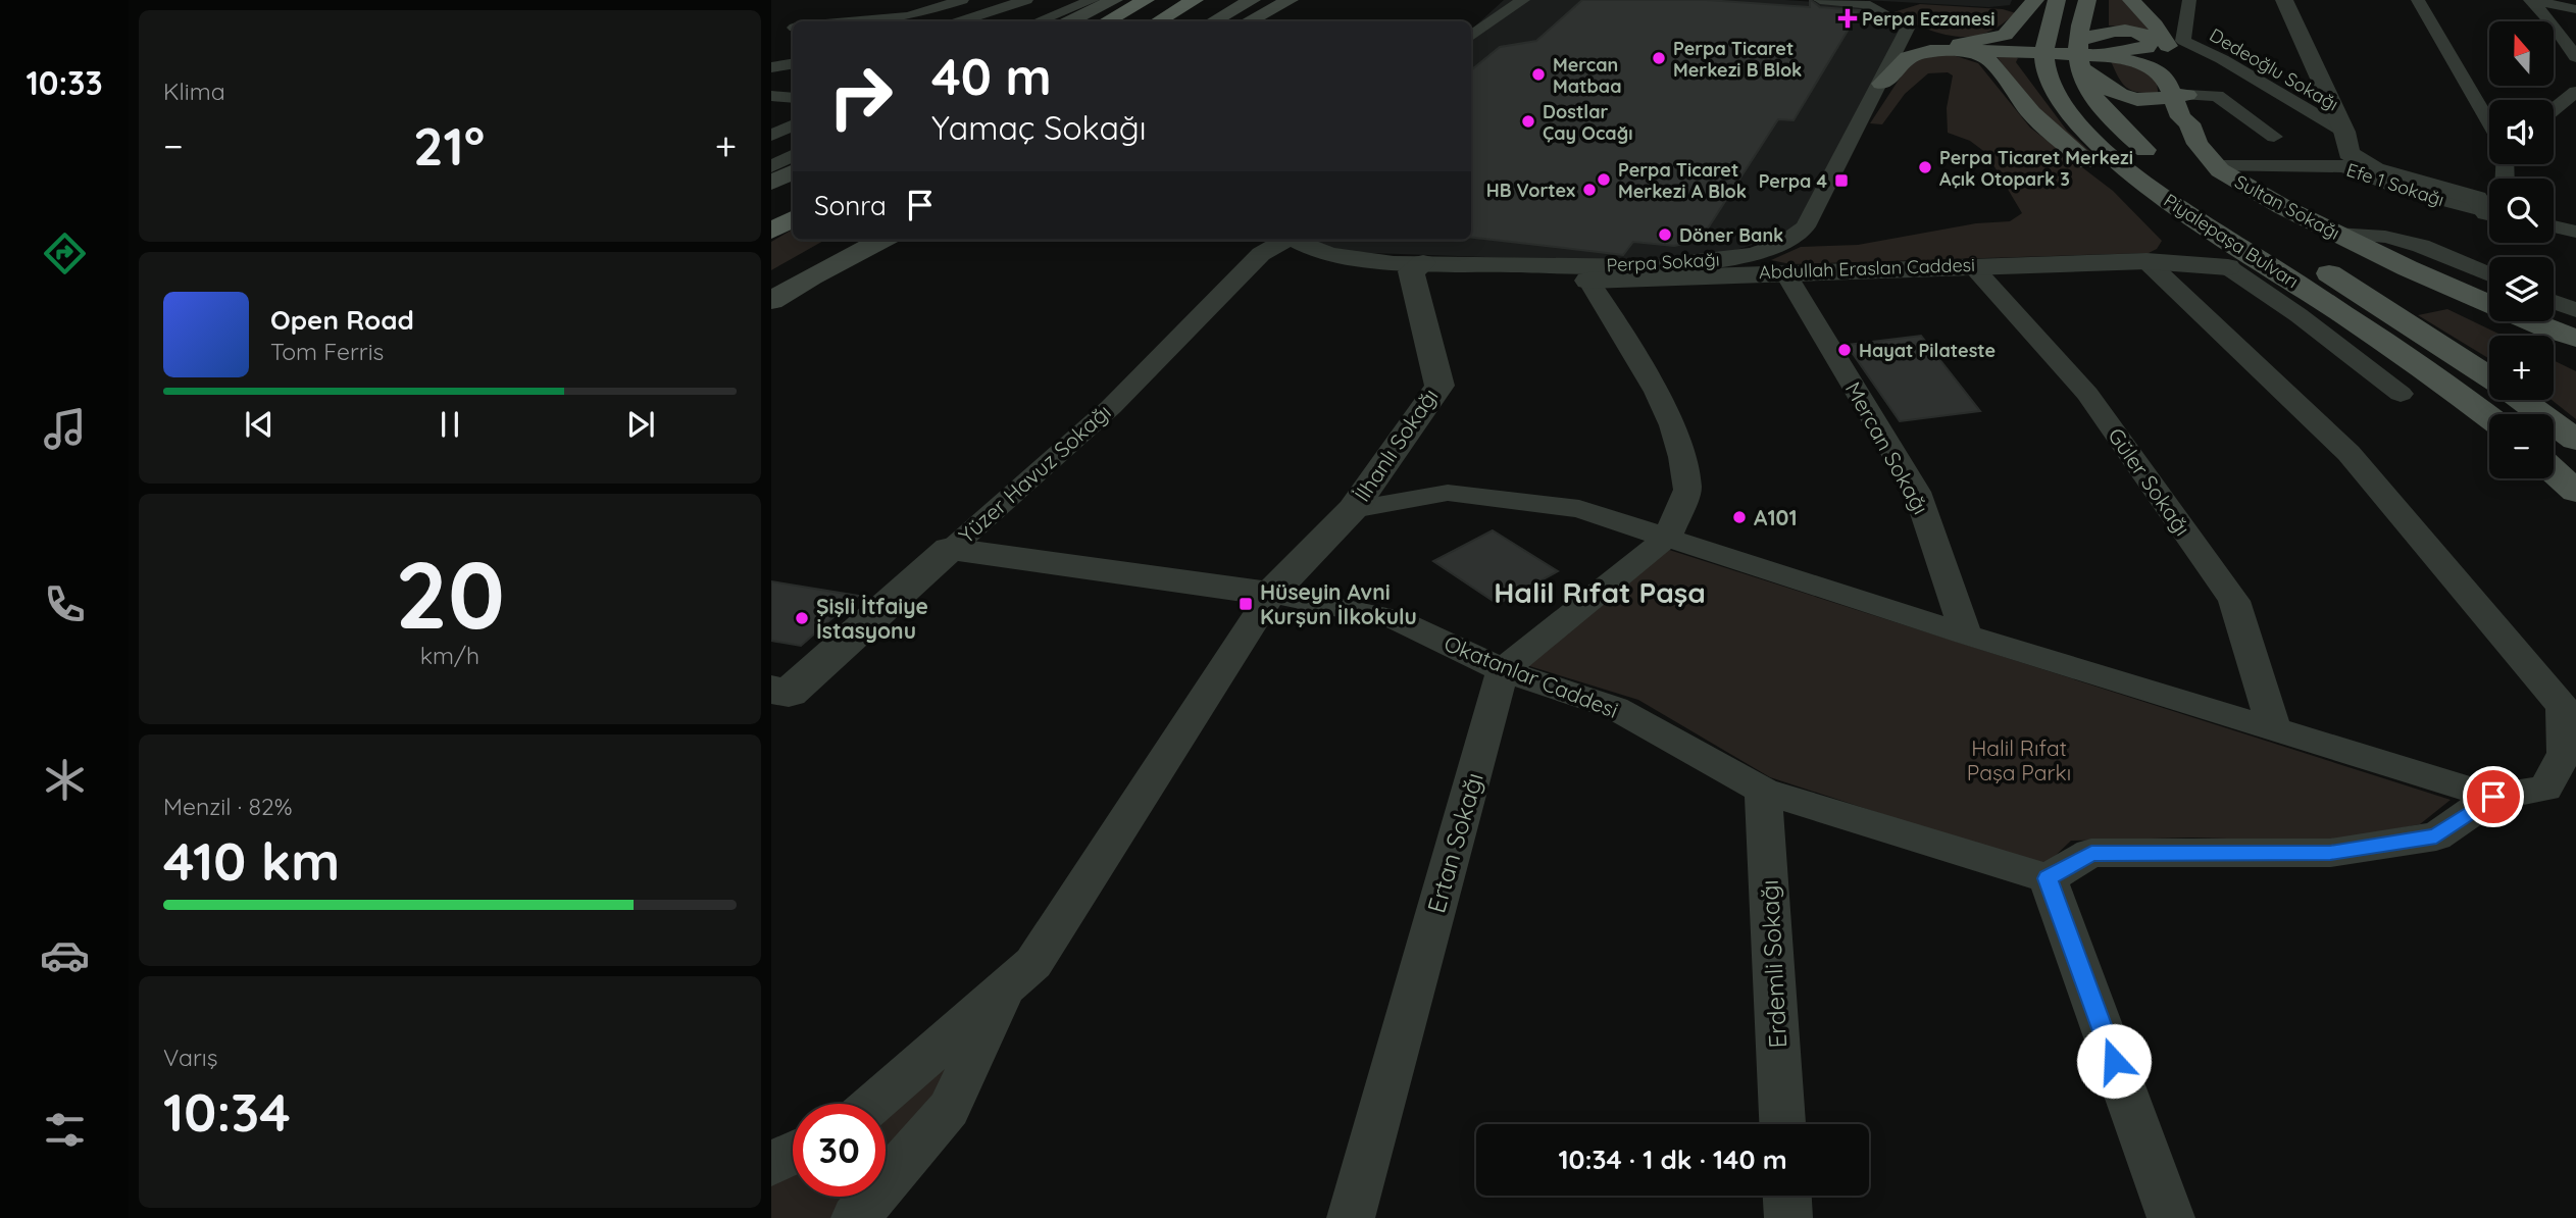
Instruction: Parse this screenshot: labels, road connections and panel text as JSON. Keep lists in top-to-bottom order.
{
  "streets": {
    "main road": ["Sultan Sokağı", "Piyalepaşa Bulvarı"],
    "street": [
      "Dedeoğlu Sokağı",
      "Efe 1 Sokağı",
      "Perpa Sokağı",
      "Abdullah Eraslan Caddesi",
      "İlhanlı Sokağı",
      "Mercan Sokağı",
      "Yüzer Havuz Sokağı",
      "Güler Sokağı",
      "Okatanlar Caddesi",
      "Ertan Sokağı",
      "Erdemli Sokağı"
    ]
  },
  "crossings": [
    ["Efe 1 Sokağı", "Sultan Sokağı"],
    ["Perpa Sokağı", "İlhanlı Sokağı"],
    ["Abdullah Eraslan Caddesi", "Mercan Sokağı"],
    ["Abdullah Eraslan Caddesi", "Güler Sokağı"],
    ["Yüzer Havuz Sokağı", "Okatanlar Caddesi"],
    ["Okatanlar Caddesi", "Ertan Sokağı"],
    ["Okatanlar Caddesi", "Erdemli Sokağı"]
  ],
  "districts": ["Halil Rıfat Paşa"],
  "parks": ["Halil Rıfat Paşa Parkı"],
  "places": {
    "health": ["Perpa Eczanesi"],
    "other": [
      "Perpa Ticaret Merkezi B Blok",
      "Mercan Matbaa",
      "Dostlar Çay Ocağı",
      "Perpa Ticaret Merkezi Açık Otopark 3",
      "Perpa Ticaret Merkezi A Blok",
      "HB Vortex",
      "Döner Bank",
      "Hayat Pilateste",
      "A101",
      "Şişli İtfaiye İstasyonu"
    ],
    "transit": ["Perpa 4", "Hüseyin Avni Kurşun İlkokulu"]
  },
  "north": "top",
  "page": {
    "tabs": "10:33",
    "tile": [
      "Klima",
      ["20", "km/h"],
      ["Menzil · 82%", "410 km"],
      ["Varış", "10:34"]
    ],
    "map_buttons": ["+", "−"],
    "turn": ["40 m", "Yamaç Sokağı"],
    "heat": ["−", "21°", "+"],
    "then": "Sonra",
    "song": ["Open Road", "Tom Ferris"],
    "limit": "30",
    "trip": "10:34 · 1 dk · 140 m"
  }
}
